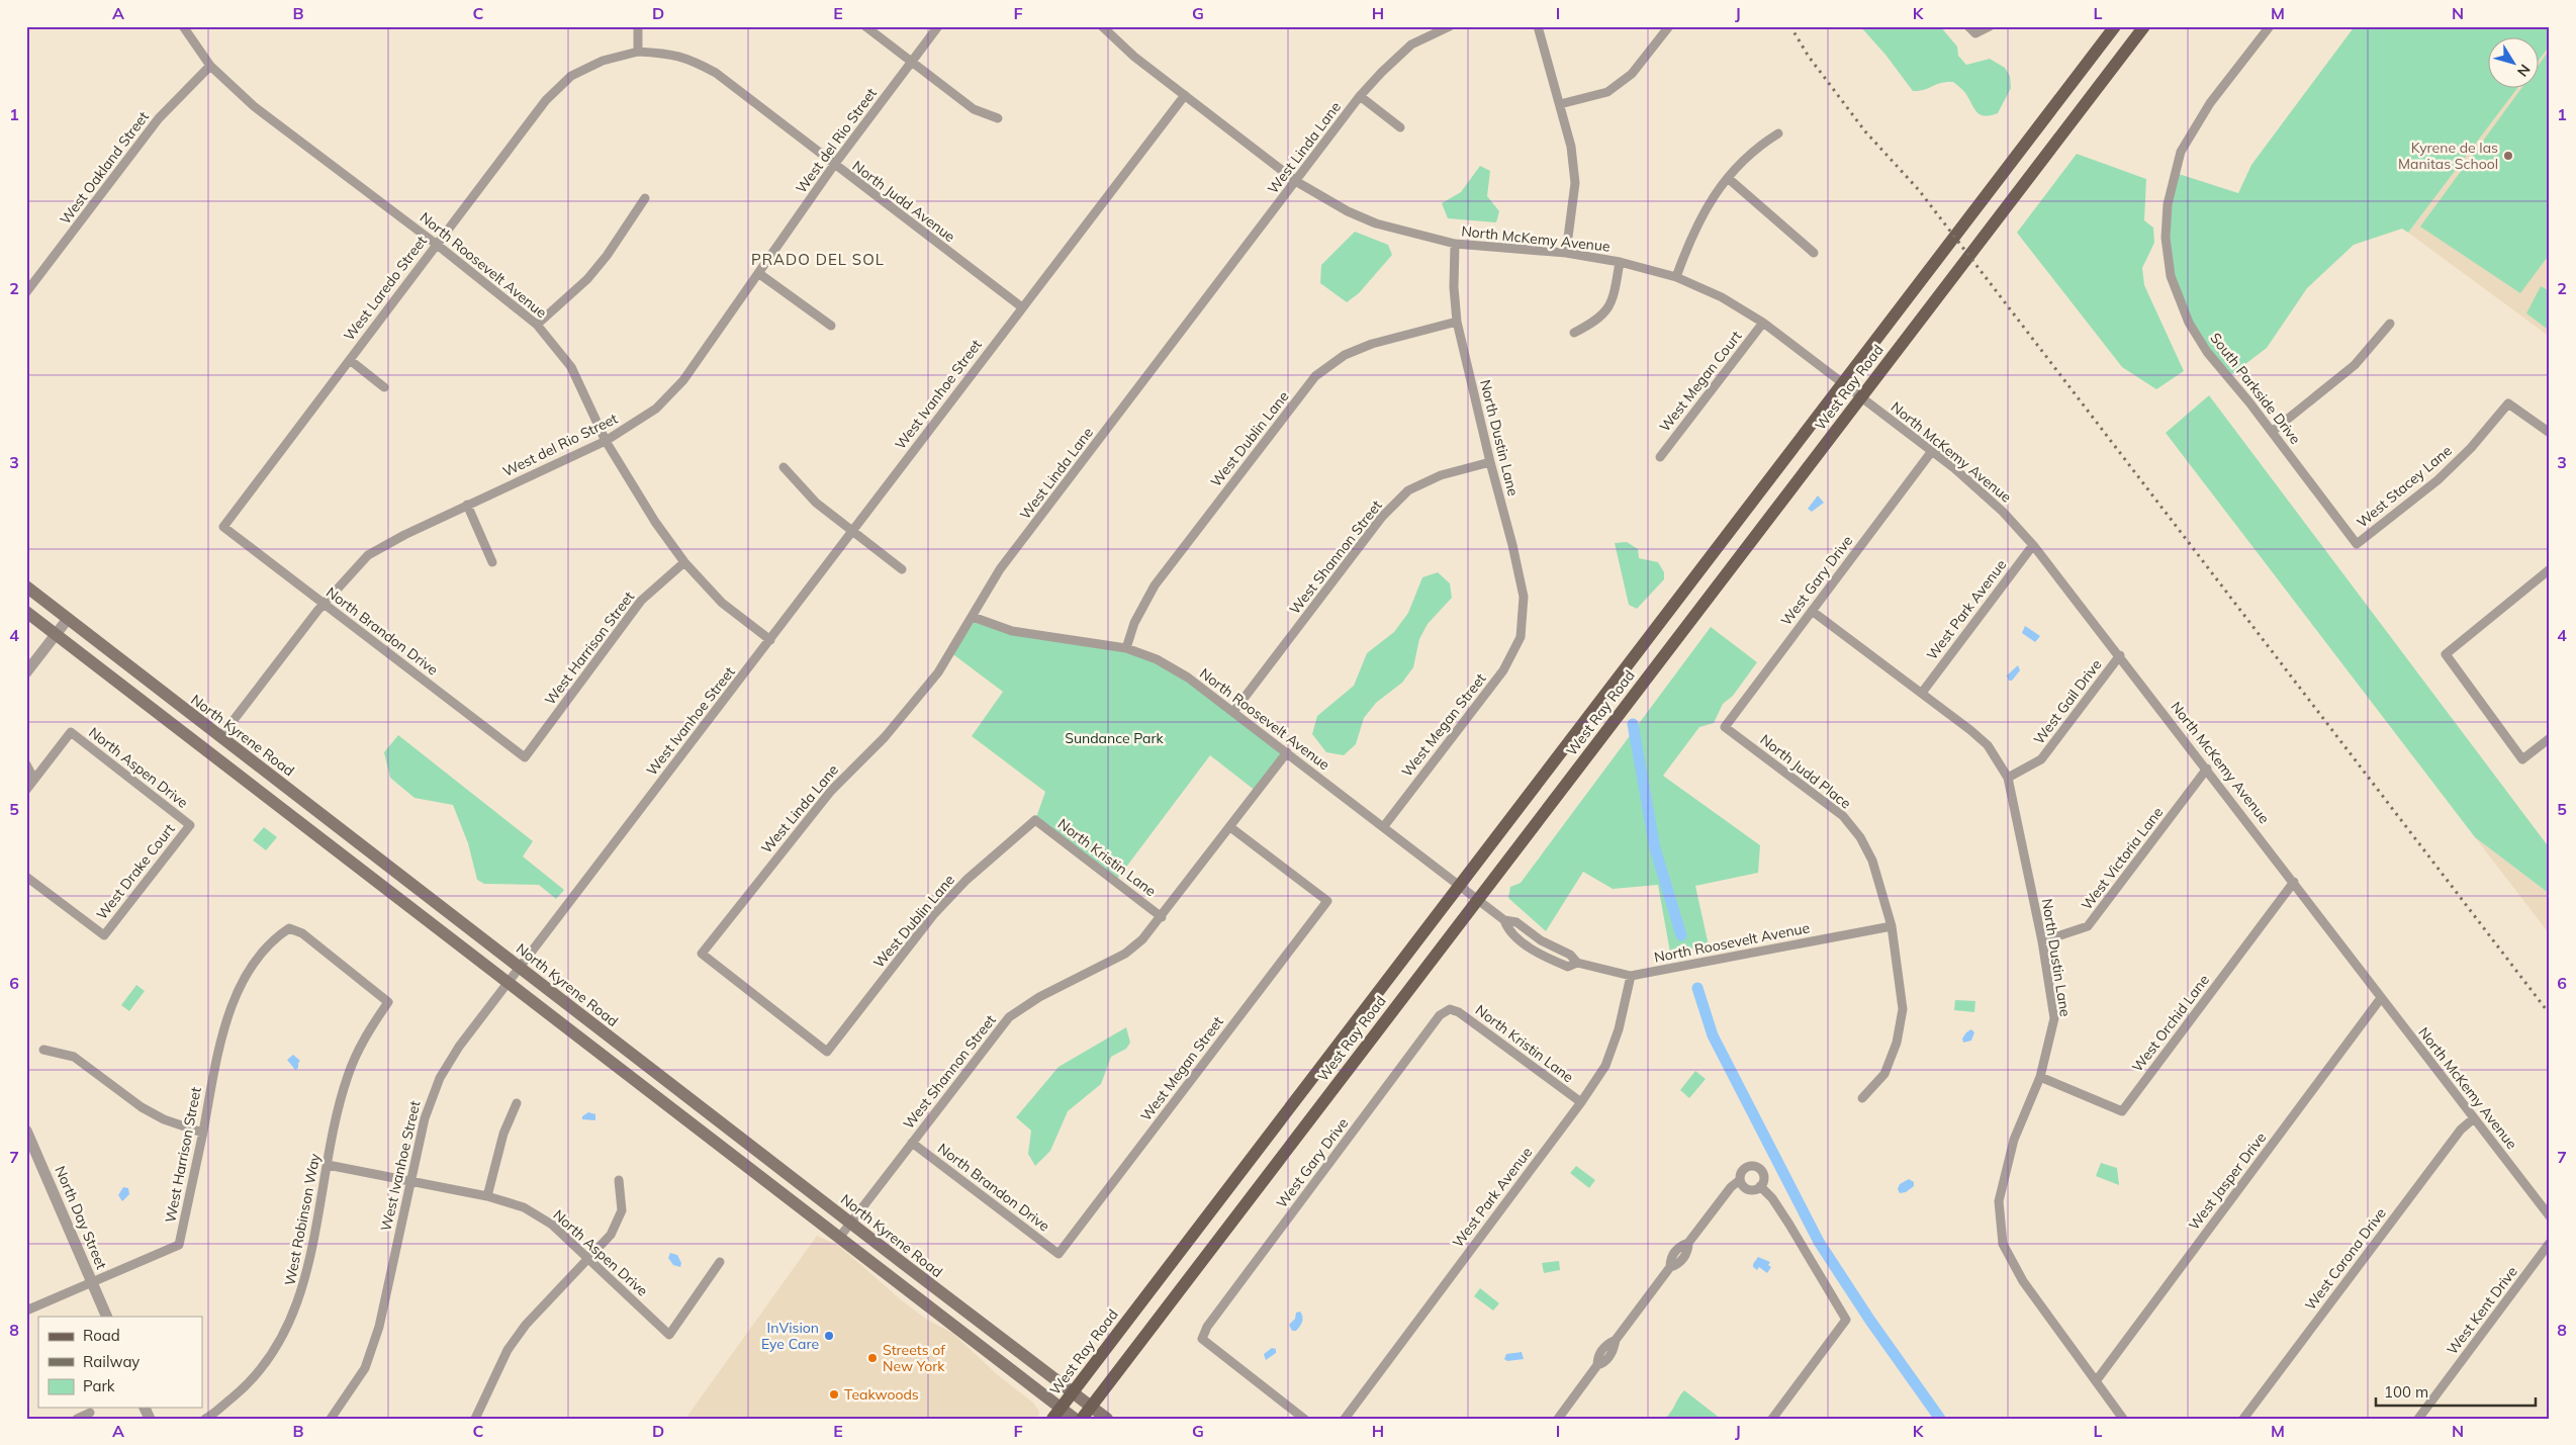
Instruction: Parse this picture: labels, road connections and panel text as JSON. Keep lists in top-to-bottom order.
{
  "streets": {
    "main road": ["West Ray Road", "North Kyrene Road"],
    "street": [
      "West del Rio Street",
      "West Linda Lane",
      "West Oakland Street",
      "North Judd Avenue",
      "North McKemy Avenue",
      "North Roosevelt Avenue",
      "West Laredo Street",
      "West Megan Court",
      "South Parkside Drive",
      "West Ivanhoe Street",
      "North Dustin Lane",
      "West Dublin Lane",
      "West Stacey Lane",
      "West Shannon Street",
      "West Gary Drive",
      "West Park Avenue",
      "North Brandon Drive",
      "West Harrison Street",
      "West Gail Drive",
      "West Megan Street",
      "North Aspen Drive",
      "North Judd Place",
      "North Kristin Lane",
      "West Victoria Lane",
      "West Drake Court",
      "West Orchid Lane",
      "West Jasper Drive",
      "North Day Street",
      "West Robinson Way",
      "West Corona Drive",
      "West Kent Drive"
    ]
  },
  "crossings": [
    ["West del Rio Street", "North Judd Avenue"],
    ["West del Rio Street", "North Roosevelt Avenue"],
    ["West del Rio Street", "North Brandon Drive"],
    ["West del Rio Street", "North Kyrene Road"],
    ["West Linda Lane", "North McKemy Avenue"],
    ["West Linda Lane", "North Roosevelt Avenue"],
    ["West Linda Lane", "West Dublin Lane"],
    ["West Oakland Street", "North Roosevelt Avenue"],
    ["North Judd Avenue", "West Laredo Street"],
    ["North Judd Avenue", "West Ivanhoe Street"],
    ["North McKemy Avenue", "West Megan Court"],
    ["North McKemy Avenue", "West Ray Road"],
    ["North McKemy Avenue", "West Ivanhoe Street"],
    ["North McKemy Avenue", "North Dustin Lane"],
    ["North McKemy Avenue", "West Gary Drive"],
    ["North McKemy Avenue", "West Park Avenue"],
    ["North McKemy Avenue", "West Gail Drive"],
    ["North McKemy Avenue", "West Victoria Lane"],
    ["North McKemy Avenue", "West Orchid Lane"],
    ["North McKemy Avenue", "West Jasper Drive"],
    ["North McKemy Avenue", "West Corona Drive"],
    ["North Roosevelt Avenue", "West Laredo Street"],
    ["North Roosevelt Avenue", "West Ray Road"],
    ["North Roosevelt Avenue", "West Ivanhoe Street"],
    ["North Roosevelt Avenue", "West Dublin Lane"],
    ["North Roosevelt Avenue", "West Shannon Street"],
    ["North Roosevelt Avenue", "West Park Avenue"],
    ["North Roosevelt Avenue", "West Harrison Street"],
    ["North Roosevelt Avenue", "West Megan Street"],
    ["North Roosevelt Avenue", "North Judd Place"],
    ["West Laredo Street", "North Brandon Drive"],
    ["West Ray Road", "North Kyrene Road"],
    ["South Parkside Drive", "West Stacey Lane"],
    ["West Ivanhoe Street", "North Kyrene Road"],
    ["West Ivanhoe Street", "North Aspen Drive"],
    ["North Dustin Lane", "West Dublin Lane"],
    ["North Dustin Lane", "West Shannon Street"],
    ["North Dustin Lane", "West Gary Drive"],
    ["North Dustin Lane", "West Park Avenue"],
    ["North Dustin Lane", "West Gail Drive"],
    ["North Dustin Lane", "West Megan Street"],
    ["North Dustin Lane", "West Victoria Lane"],
    ["North Dustin Lane", "West Orchid Lane"],
    ["North Dustin Lane", "West Jasper Drive"],
    ["West Dublin Lane", "North Kristin Lane"],
    ["West Shannon Street", "North Brandon Drive"],
    ["West Shannon Street", "West Megan Street"],
    ["West Shannon Street", "North Kyrene Road"],
    ["West Shannon Street", "North Kristin Lane"],
    ["West Gary Drive", "North Judd Place"],
    ["West Gary Drive", "North Kristin Lane"],
    ["West Park Avenue", "North Kristin Lane"],
    ["North Brandon Drive", "West Harrison Street"],
    ["North Brandon Drive", "West Megan Street"],
    ["West Harrison Street", "North Day Street"],
    ["West Harrison Street", "West Robinson Way"],
    ["North Aspen Drive", "West Drake Court"],
    ["North Aspen Drive", "West Robinson Way"]
  ],
  "districts": ["PRADO DEL SOL"],
  "parks": ["Sundance Park"],
  "places": [
    "Kyrene de las Manitas School",
    "InVision Eye Care",
    "Streets of New York",
    "Teakwoods"
  ],
  "legend": ["Road", "Railway", "Park"],
  "scale_bar": "100 m",
  "north": "bottom right",
  "grid": {
    "columns": [
      "A",
      "B",
      "C",
      "D",
      "E",
      "F",
      "G",
      "H",
      "I",
      "J",
      "K",
      "L",
      "M",
      "N"
    ],
    "rows": [
      "1",
      "2",
      "3",
      "4",
      "5",
      "6",
      "7",
      "8"
    ]
  }
}
